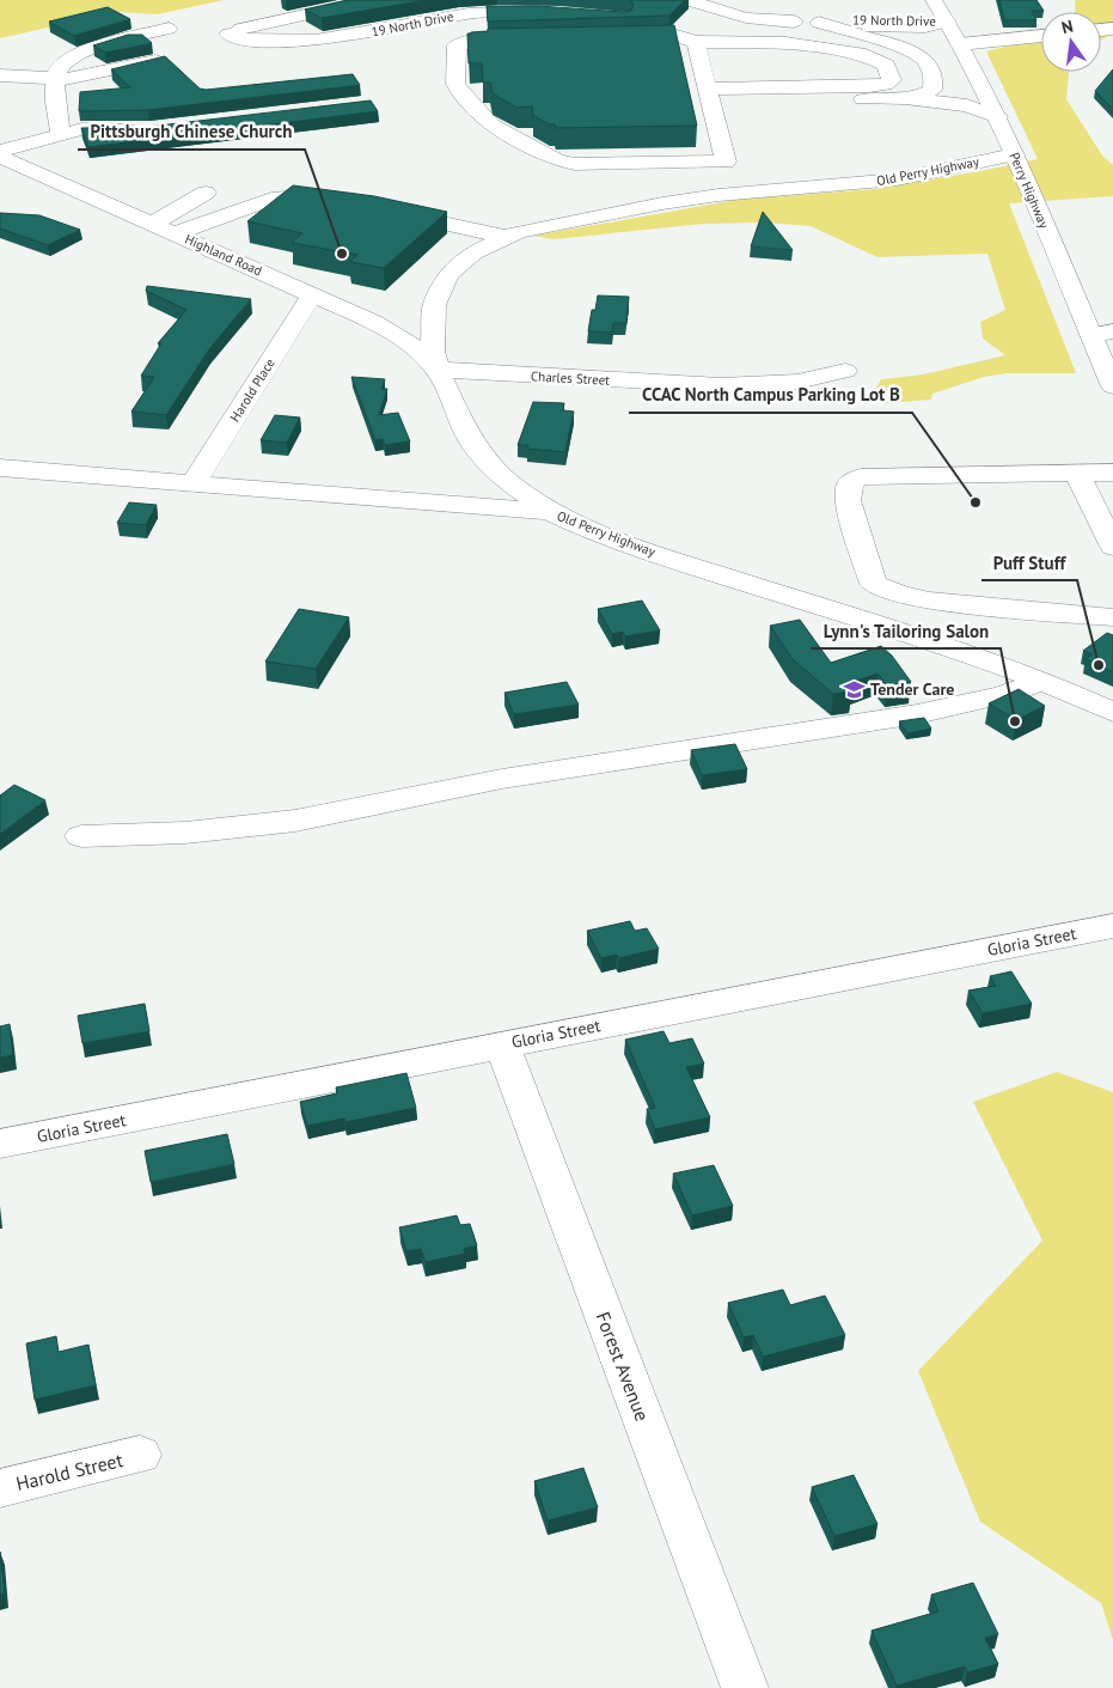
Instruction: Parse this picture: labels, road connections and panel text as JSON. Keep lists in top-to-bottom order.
{
  "streets": {
    "street": [
      "19 North Drive",
      "Old Perry Highway",
      "Perry Highway",
      "Highland Road",
      "Charles Street",
      "Harold Place",
      "Gloria Street",
      "Forest Avenue",
      "Harold Street"
    ]
  },
  "crossings": [
    ["19 North Drive", "Perry Highway"],
    ["Old Perry Highway", "Perry Highway"],
    ["Old Perry Highway", "Highland Road"],
    ["Old Perry Highway", "Charles Street"],
    ["Highland Road", "Charles Street"],
    ["Highland Road", "Harold Place"],
    ["Gloria Street", "Forest Avenue"]
  ],
  "places": {
    "other": [
      "Pittsburgh Chinese Church",
      "CCAC North Campus Parking Lot B",
      "Puff Stuff",
      "Lynn's Tailoring Salon"
    ],
    "school or university": ["Tender Care"]
  },
  "north": "top"
}
